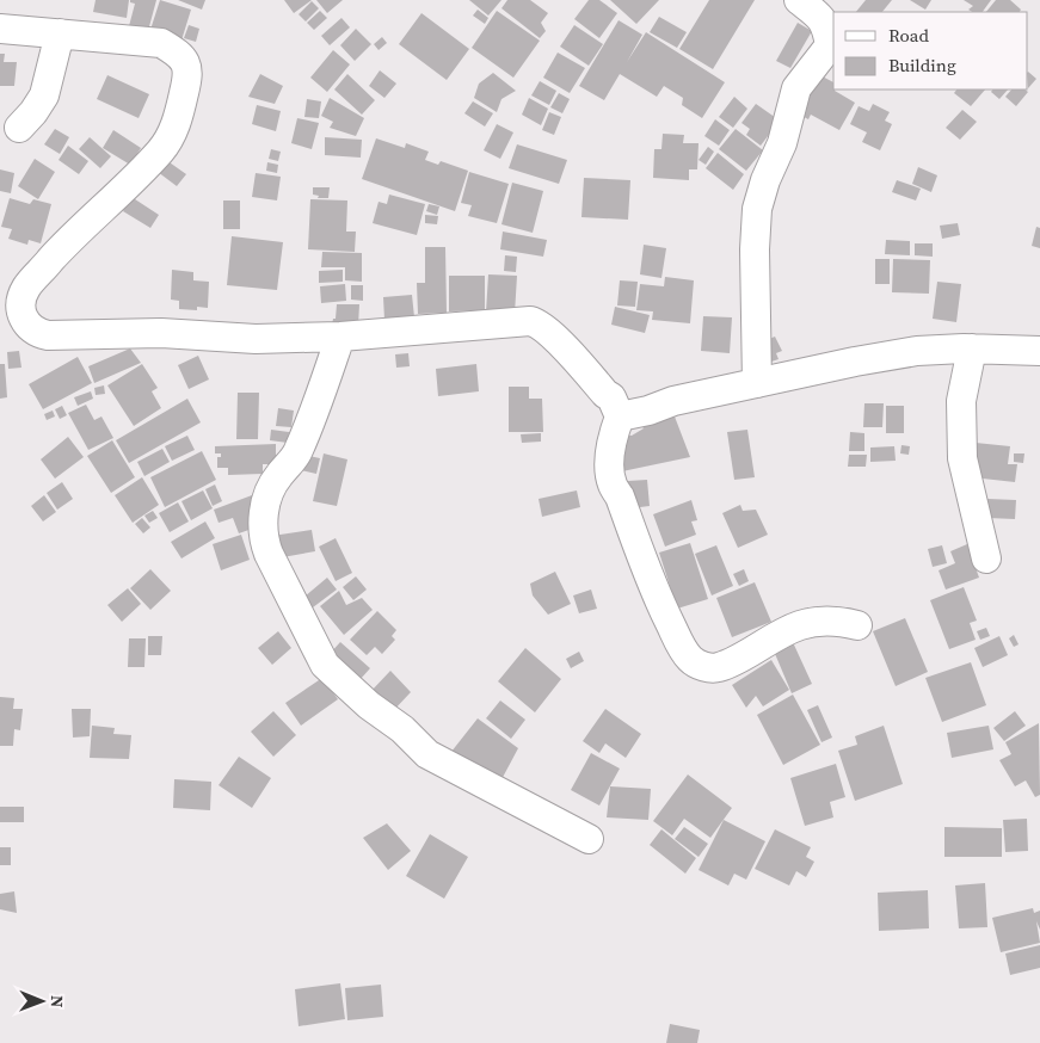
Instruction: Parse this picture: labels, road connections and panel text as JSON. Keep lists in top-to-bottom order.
{
  "legend": ["Road", "Building"],
  "north": "right"
}
